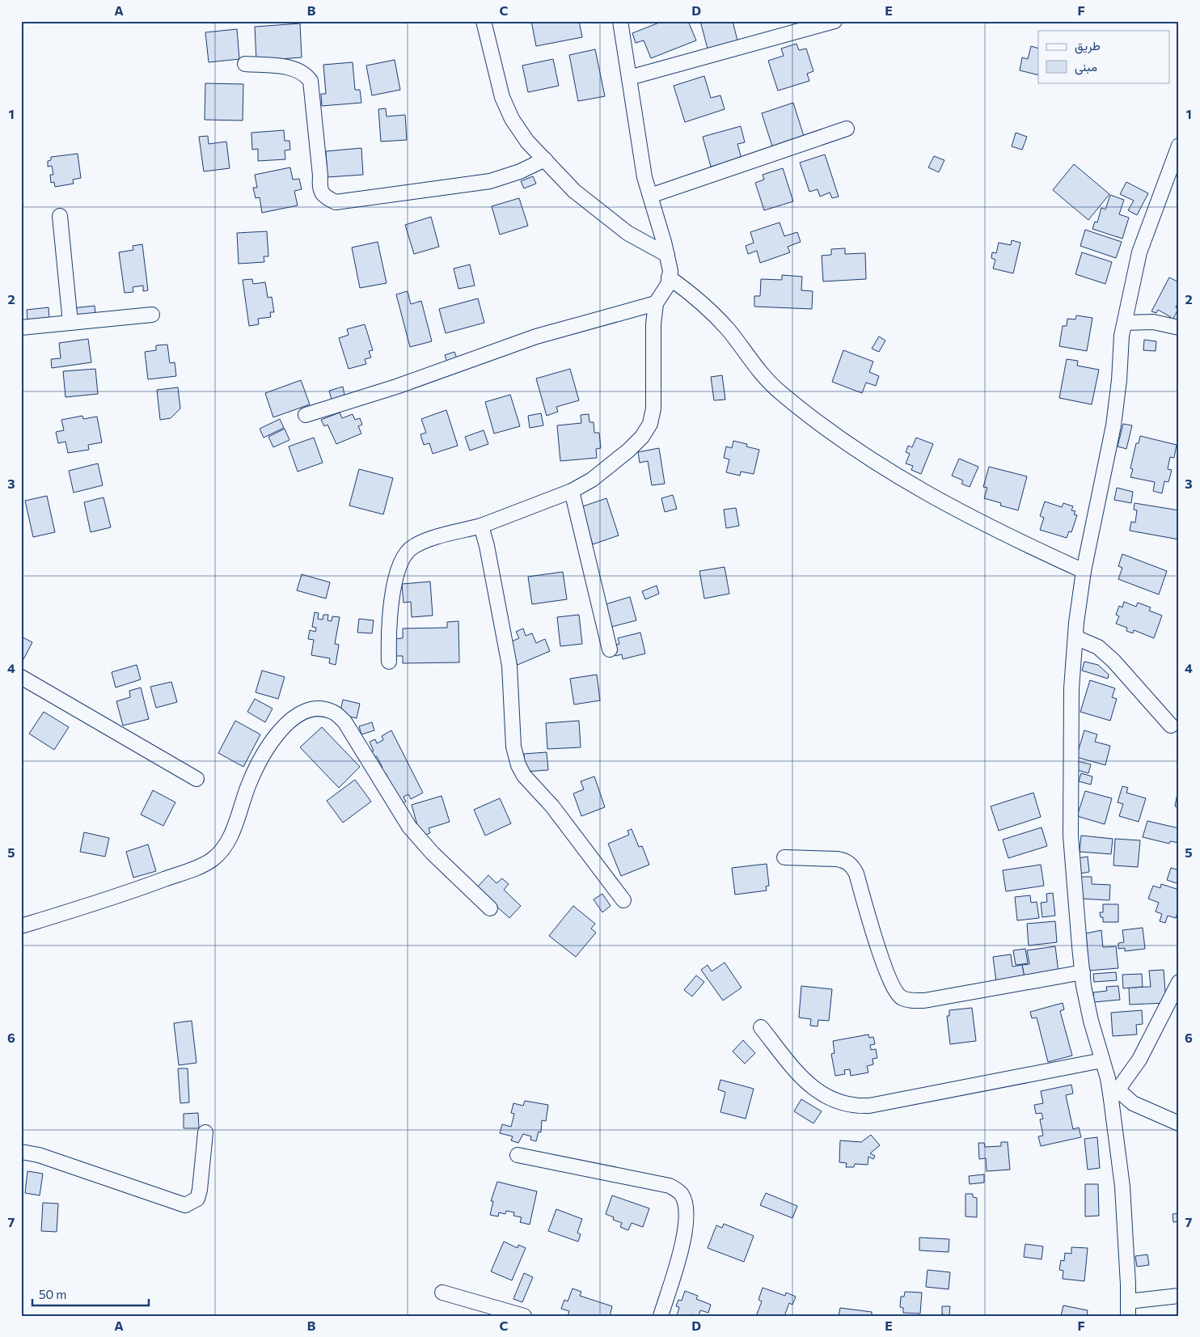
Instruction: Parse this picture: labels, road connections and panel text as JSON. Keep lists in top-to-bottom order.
{
  "legend": ["طريق", "مبنى"],
  "scale_bar": "50 m",
  "grid": {
    "columns": [
      "A",
      "B",
      "C",
      "D",
      "E",
      "F"
    ],
    "rows": [
      "1",
      "2",
      "3",
      "4",
      "5",
      "6",
      "7"
    ]
  }
}
